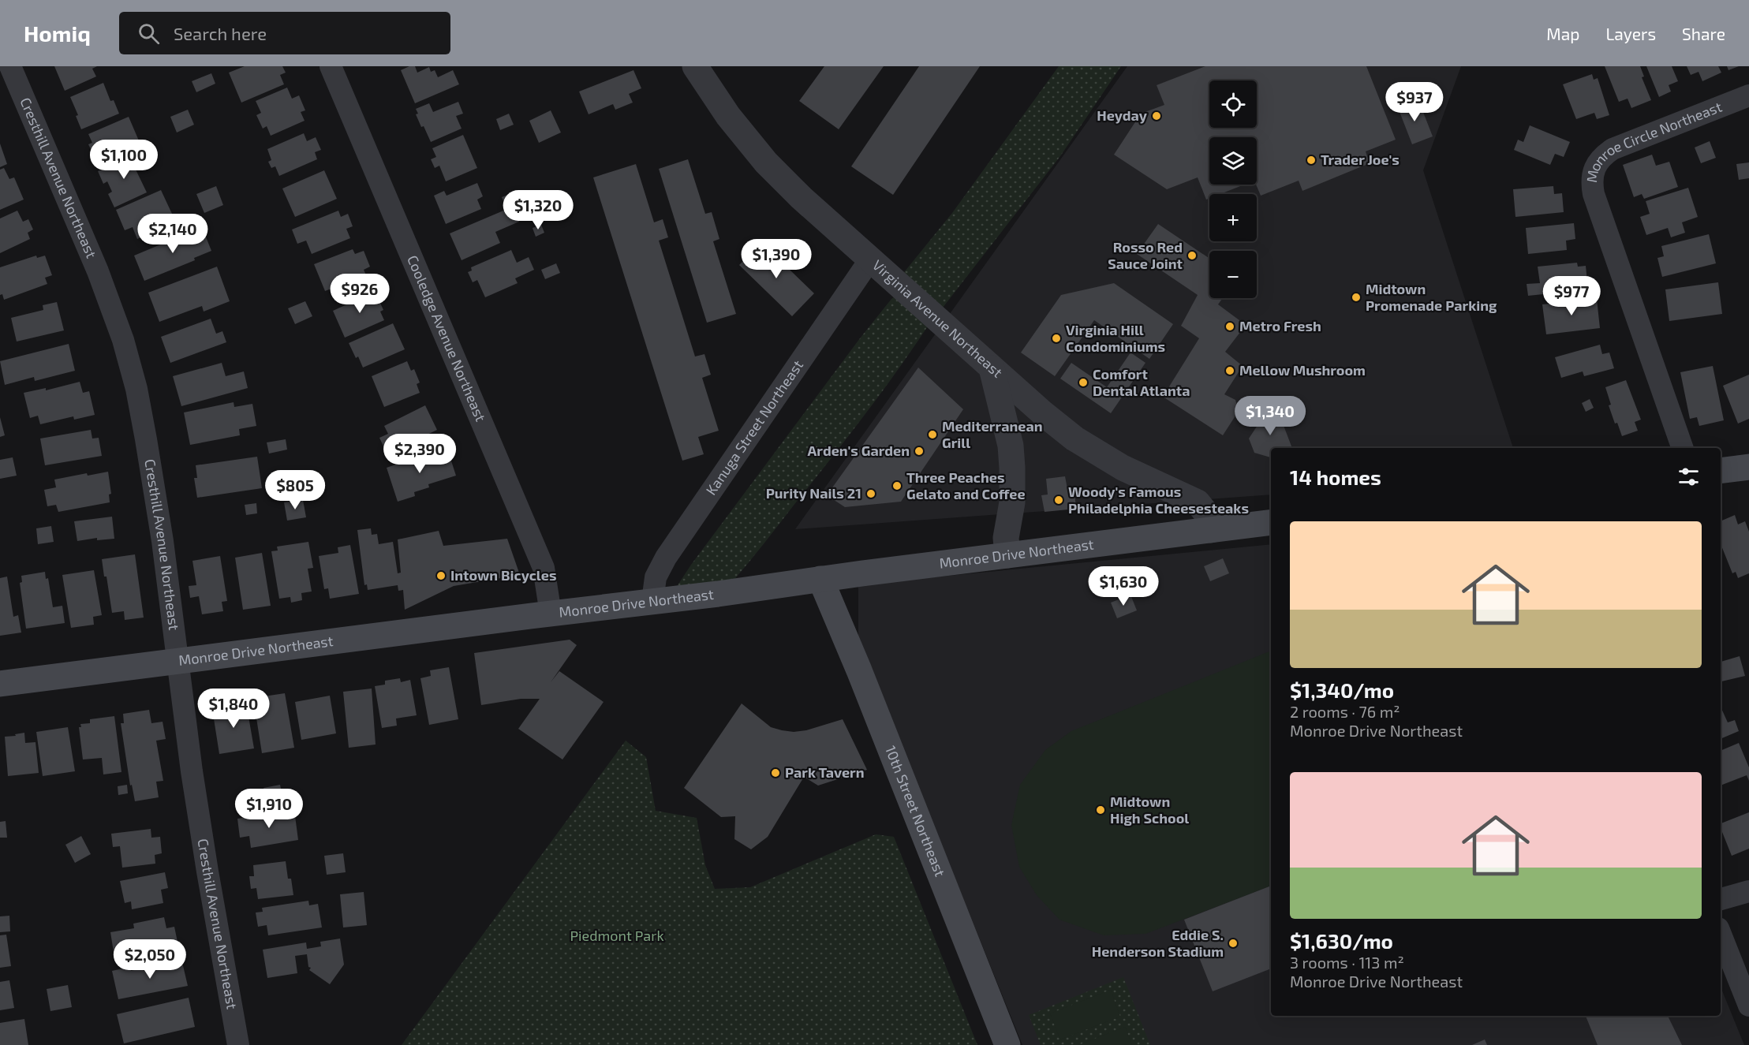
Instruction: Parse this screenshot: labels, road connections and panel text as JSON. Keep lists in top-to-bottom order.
{
  "streets": {
    "main road": ["Monroe Drive Northeast", "10th Street Northeast"],
    "street": [
      "Monroe Circle Northeast",
      "Cresthill Avenue Northeast",
      "Virginia Avenue Northeast",
      "Cooledge Avenue Northeast",
      "Kanuga Street Northeast"
    ]
  },
  "crossings": [
    ["Cresthill Avenue Northeast", "Monroe Drive Northeast"],
    ["Virginia Avenue Northeast", "Kanuga Street Northeast"],
    ["Virginia Avenue Northeast", "Monroe Drive Northeast"],
    ["Cooledge Avenue Northeast", "Monroe Drive Northeast"],
    ["Kanuga Street Northeast", "Monroe Drive Northeast"],
    ["Monroe Drive Northeast", "10th Street Northeast"]
  ],
  "parks": ["Piedmont Park"],
  "places": [
    "Heyday",
    "Trader Joe's",
    "Rosso Red Sauce Joint",
    "Midtown Promenade Parking",
    "Metro Fresh",
    "Virginia Hill Condominiums",
    "Mellow Mushroom",
    "Comfort Dental Atlanta",
    "Mediterranean Grill",
    "Arden's Garden",
    "Three Peaches Gelato and Coffee",
    "Purity Nails 21",
    "Woody's Famous Philadelphia Cheesesteaks",
    "Intown Bicycles",
    "Park Tavern",
    "Midtown High School",
    "Eddie S. Henderson Stadium"
  ],
  "page": {
    "header": "Homiq",
    "search": "Search here",
    "nav": ["Map", "Layers", "Share"],
    "map_buttons": ["+", "−"],
    "price": [
      "$937",
      "$1,100",
      "$1,320",
      "$2,140",
      "$1,390",
      "$926",
      "$977",
      "$1,340",
      "$2,390",
      "$805",
      "$1,630",
      "$1,840",
      "$1,910",
      "$2,050"
    ],
    "heading": "14 homes",
    "list": [
      {
        "name": "$1,340/mo",
        "note": "2 rooms · 76 m² · Monroe Drive Northeast"
      },
      {
        "name": "$1,630/mo",
        "note": "3 rooms · 113 m² · Monroe Drive Northeast"
      }
    ]
  }
}
